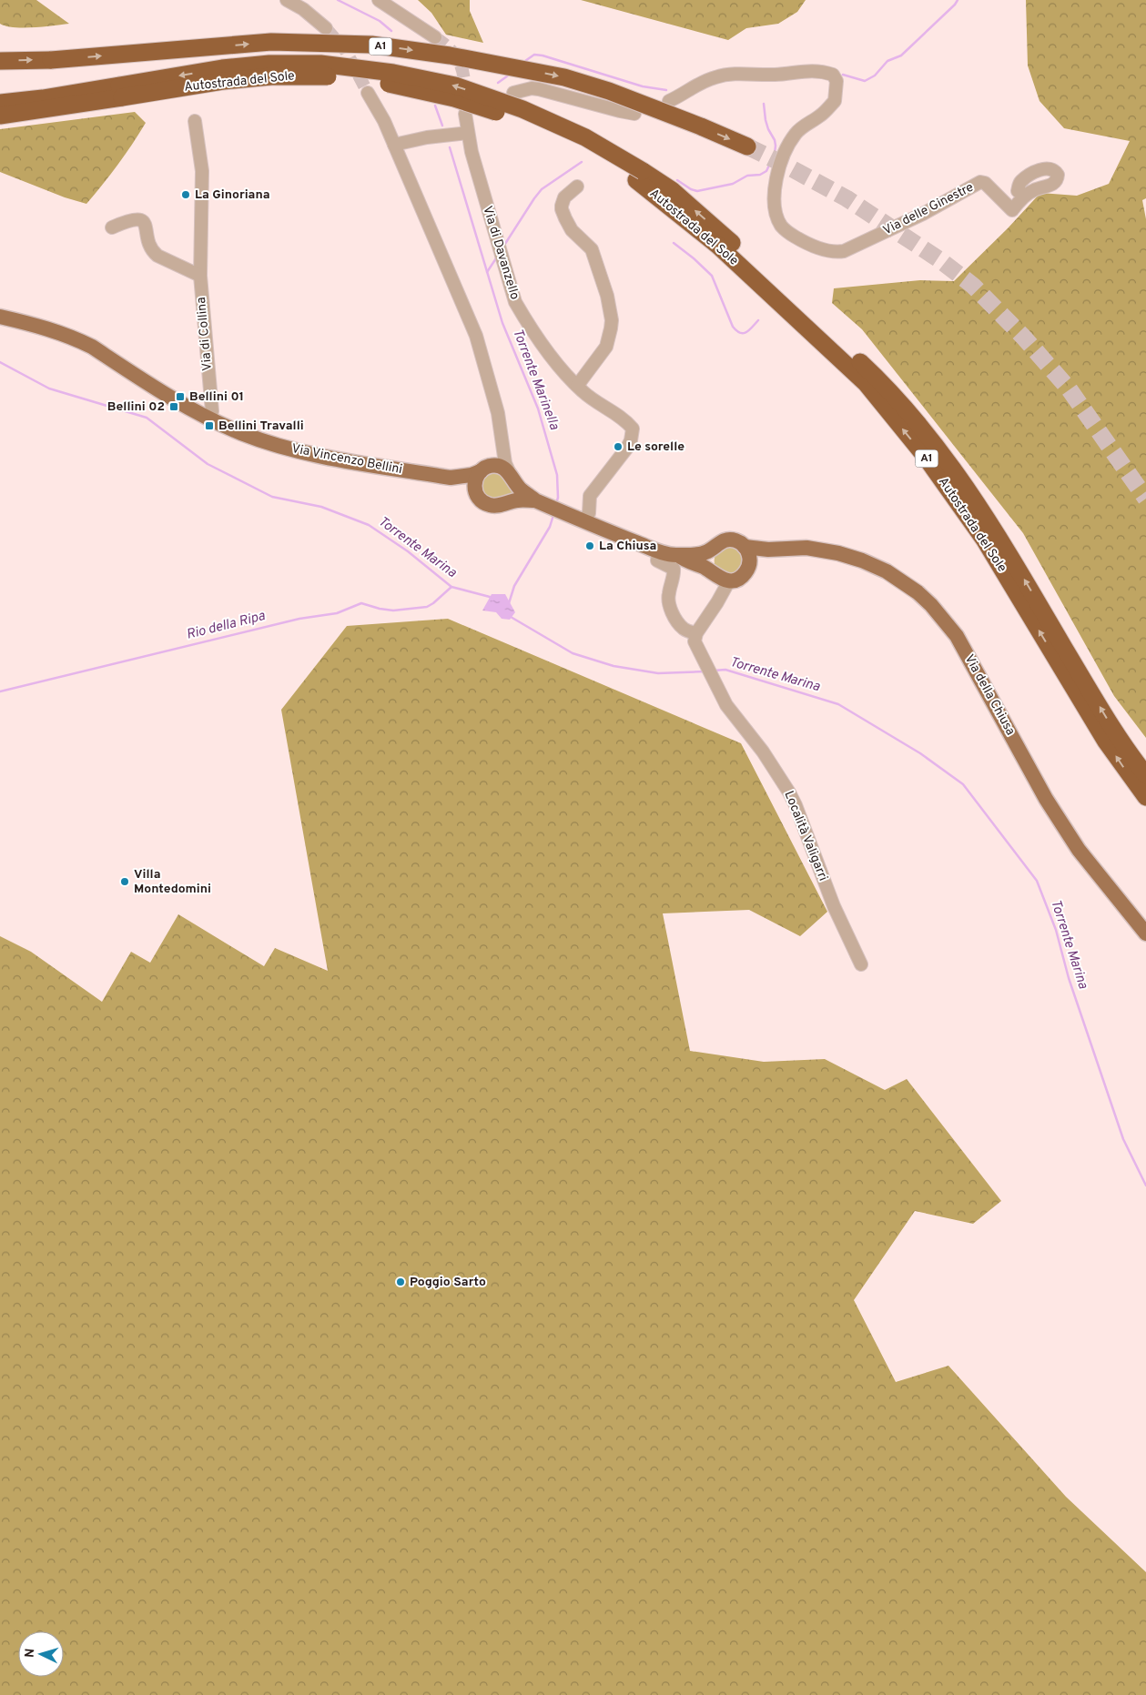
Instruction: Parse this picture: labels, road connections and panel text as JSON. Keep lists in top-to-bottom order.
{
  "streets": {
    "highway": ["A1", "Autostrada del Sole"],
    "main road": ["Via Vincenzo Bellini", "Via della Chiusa"],
    "street": [
      "Via delle Ginestre",
      "Via di Davanzello",
      "Via di Collina",
      "Località Valigarri"
    ]
  },
  "crossings": [
    ["Via di Davanzello", "Via della Chiusa"],
    ["Via di Collina", "Via Vincenzo Bellini"],
    ["Via Vincenzo Bellini", "Via della Chiusa"]
  ],
  "one_way": ["Autostrada del Sole"],
  "water": ["Torrente Marinella", "Torrente Marina", "Rio della Ripa"],
  "places": {
    "other": [
      "La Ginoriana",
      "Le sorelle",
      "La Chiusa",
      "Villa Montedomini",
      "Poggio Sarto"
    ],
    "transit": ["Bellini 01", "Bellini 02", "Bellini Travalli"]
  },
  "north": "left"
}
